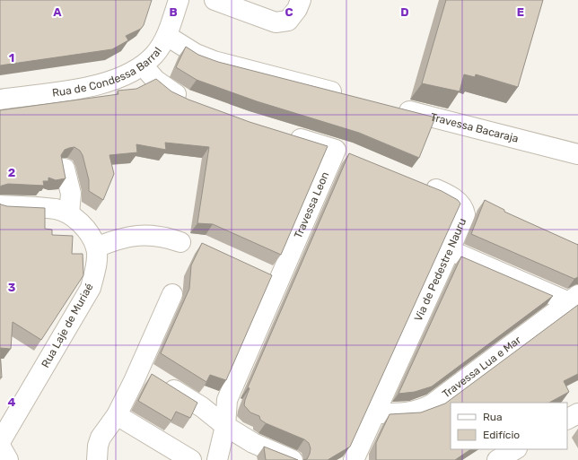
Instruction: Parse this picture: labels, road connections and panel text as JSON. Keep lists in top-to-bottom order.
{
  "streets": {
    "street": [
      "Rua de Condessa Barral",
      "Travessa Bacaraja",
      "Travessa Leon",
      "Via de Pedestre Nauru",
      "Rua Laje de Muriaé",
      "Travessa Lua e Mar"
    ]
  },
  "crossings": [
    ["Via de Pedestre Nauru", "Travessa Lua e Mar"]
  ],
  "legend": ["Rua", "Edifício"],
  "grid": {
    "columns": [
      "A",
      "B",
      "C",
      "D",
      "E"
    ],
    "rows": [
      "1",
      "2",
      "3",
      "4"
    ]
  }
}
